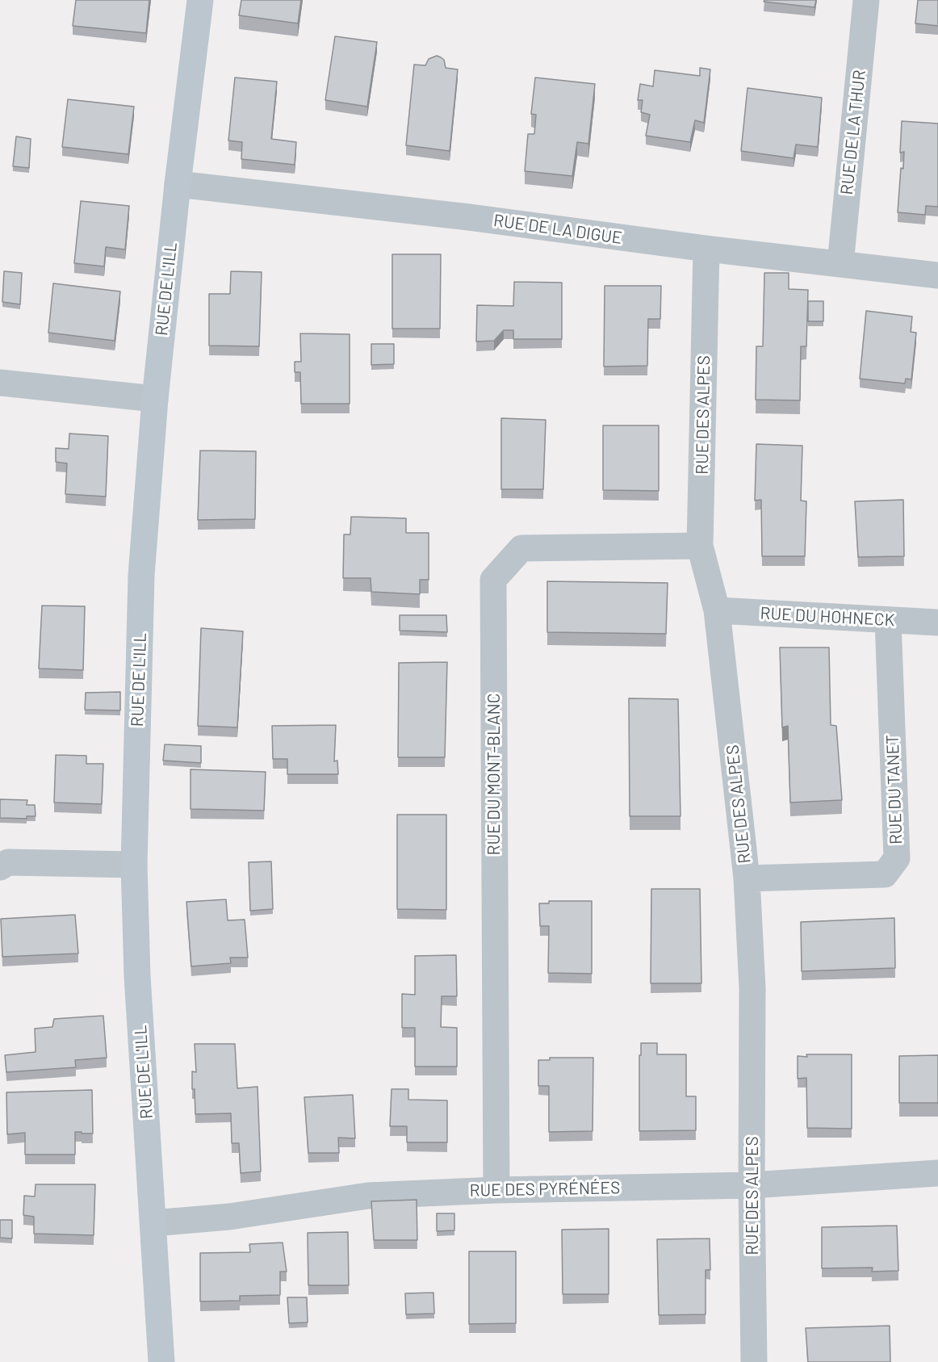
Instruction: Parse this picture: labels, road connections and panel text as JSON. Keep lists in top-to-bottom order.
{
  "streets": {
    "street": [
      "RUE DE LA THUR",
      "RUE DE LA DIGUE",
      "RUE DE L'ILL",
      "RUE DES ALPES",
      "RUE DU HOHNECK",
      "RUE DU MONT-BLANC",
      "RUE DU TANET",
      "RUE DES PYRÉNÉES"
    ]
  },
  "crossings": [
    ["RUE DE LA THUR", "RUE DE LA DIGUE"],
    ["RUE DE LA DIGUE", "RUE DE L'ILL"],
    ["RUE DE LA DIGUE", "RUE DES ALPES"],
    ["RUE DE L'ILL", "RUE DES PYRÉNÉES"],
    ["RUE DES ALPES", "RUE DU HOHNECK"],
    ["RUE DES ALPES", "RUE DU MONT-BLANC"],
    ["RUE DES ALPES", "RUE DU TANET"],
    ["RUE DES ALPES", "RUE DES PYRÉNÉES"],
    ["RUE DU HOHNECK", "RUE DU TANET"],
    ["RUE DU MONT-BLANC", "RUE DES PYRÉNÉES"]
  ]
}
